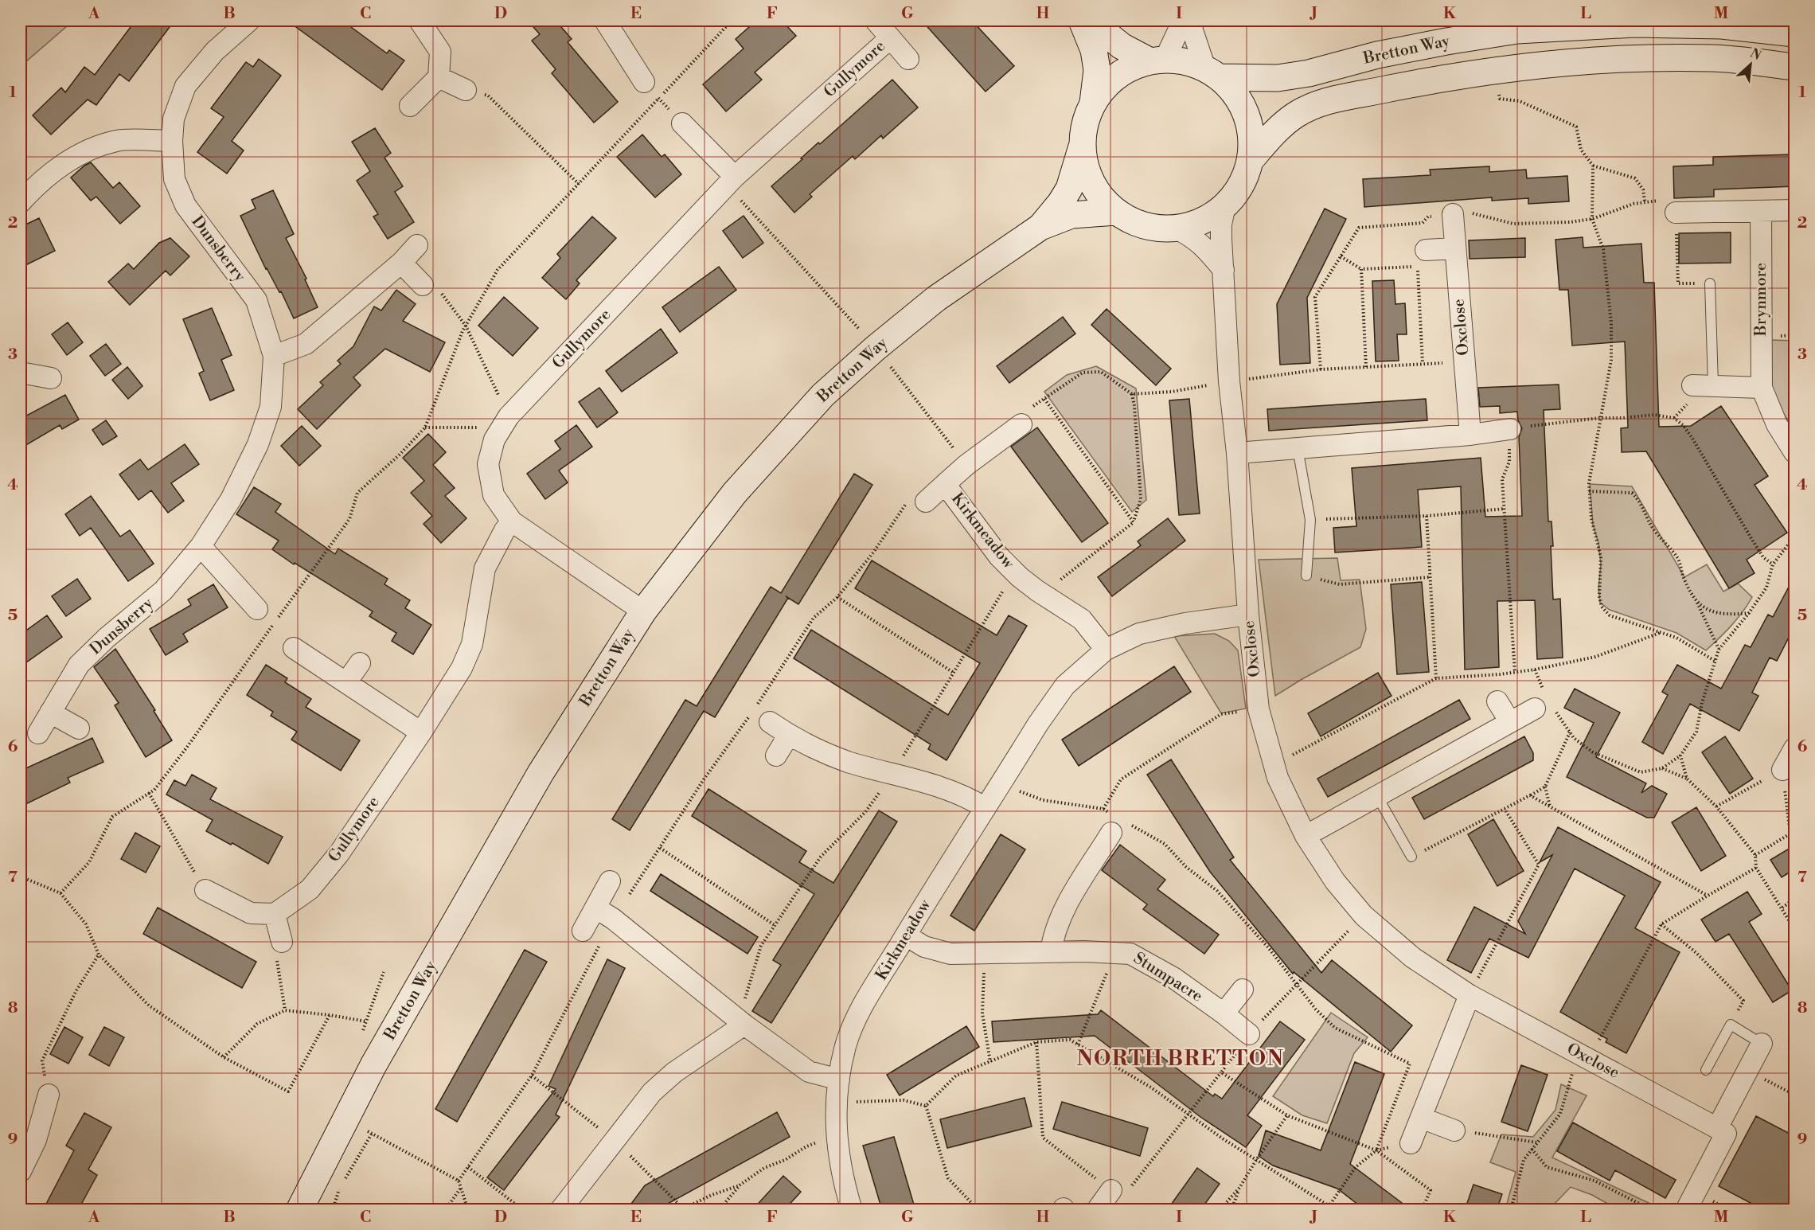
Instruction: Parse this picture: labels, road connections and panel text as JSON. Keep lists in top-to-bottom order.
{
  "streets": {
    "street": [
      "Bretton Way",
      "Gullymore",
      "Dunsberry",
      "Brynmore",
      "Oxclose",
      "Kirkmeadow",
      "Stumpacre"
    ]
  },
  "crossings": [
    ["Bretton Way", "Gullymore"],
    ["Bretton Way", "Oxclose"],
    ["Oxclose", "Kirkmeadow"],
    ["Kirkmeadow", "Stumpacre"]
  ],
  "districts": ["NORTH BRETTON"],
  "north": "top right",
  "grid": {
    "columns": [
      "A",
      "B",
      "C",
      "D",
      "E",
      "F",
      "G",
      "H",
      "I",
      "J",
      "K",
      "L",
      "M"
    ],
    "rows": [
      "1",
      "2",
      "3",
      "4",
      "5",
      "6",
      "7",
      "8",
      "9"
    ]
  }
}
